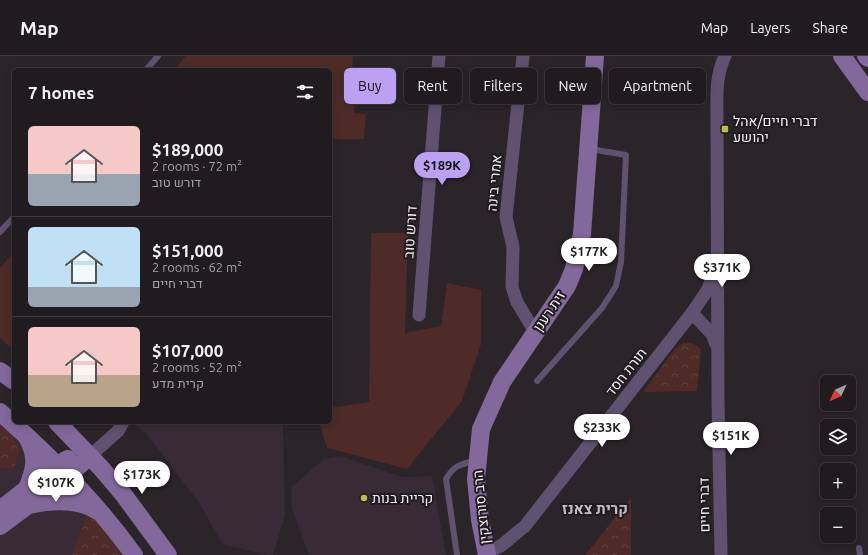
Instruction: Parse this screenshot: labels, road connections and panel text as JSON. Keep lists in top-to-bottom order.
{
  "streets": {
    "street": [
      "אמרי בינה",
      "דורש טוב",
      "זית רענן",
      "תורת חסד",
      "דברי חיים",
      "הרב סורוצקין"
    ]
  },
  "crossings": [
    ["אמרי בינה", "זית רענן"],
    ["זית רענן", "הרב סורוצקין"],
    ["תורת חסד", "דברי חיים"],
    ["תורת חסד", "הרב סורוצקין"]
  ],
  "districts": ["קרית צאנז"],
  "places": {
    "transit": ["דברי חיים/אהל יהושע"],
    "other": ["קריית בנות"]
  },
  "north": "bottom left",
  "page": {
    "header": "Map",
    "nav": ["Map", "Layers", "Share"],
    "chip": [
      "Buy",
      "Rent",
      "Filters",
      "New",
      "Apartment"
    ],
    "heading": "7 homes",
    "list": [
      {
        "name": "$189,000",
        "note": "2 rooms · 72 m² · דורש טוב"
      },
      {
        "name": "$151,000",
        "note": "2 rooms · 62 m² · דברי חיים"
      },
      {
        "name": "$107,000",
        "note": "2 rooms · 52 m² · קרית מדע"
      }
    ],
    "price": [
      "$189K",
      "$177K",
      "$371K",
      "$233K",
      "$151K",
      "$173K",
      "$107K"
    ],
    "map_buttons": ["+", "−"]
  }
}
